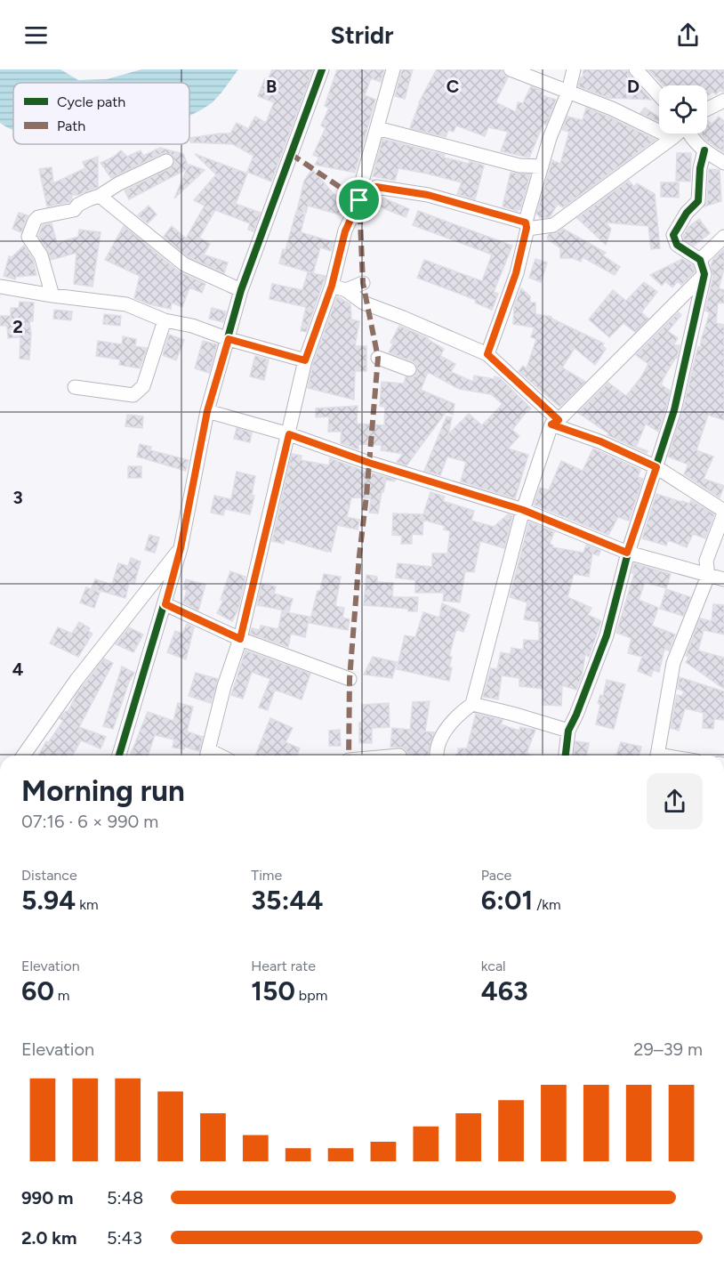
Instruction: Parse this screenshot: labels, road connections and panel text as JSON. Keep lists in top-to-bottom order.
{
  "legend": ["Cycle path", "Path"],
  "page": {
    "header": "Stridr",
    "heading": ["Morning run", "07:16 · 6 × 990 m"],
    "stats": [
      ["Distance", "5.94 km"],
      ["Time", "35:44"],
      ["Pace", "6:01 /km"],
      ["Elevation", "60 m"],
      ["Heart rate", "150 bpm"],
      ["kcal", "463"]
    ],
    "chart": ["Elevation", "29–39 m"],
    "list": [
      {
        "name": "990 m",
        "note": "5:48"
      },
      {
        "name": "2.0 km",
        "note": "5:43"
      }
    ]
  },
  "grid": {
    "columns": ["B", "C", "D"],
    "rows": ["2", "3", "4"]
  }
}
